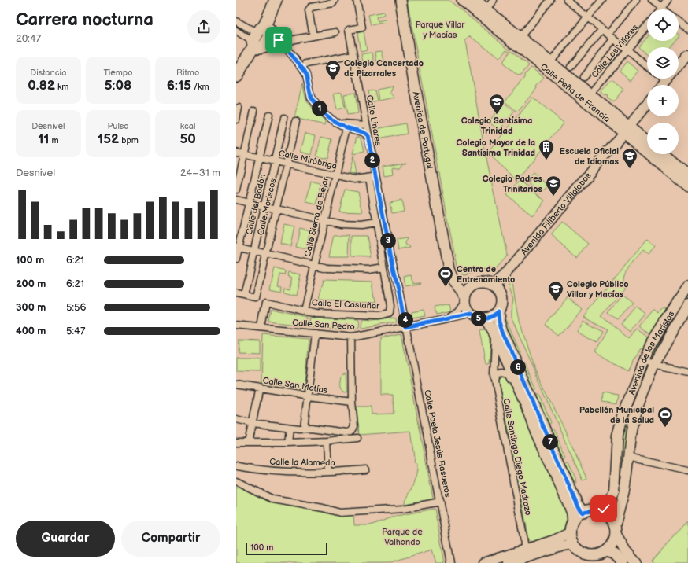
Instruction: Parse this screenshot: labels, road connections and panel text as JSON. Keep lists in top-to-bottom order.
{
  "streets": {
    "main road": [
      "Calle Peña de Francia",
      "Avenida de Portugal",
      "Avenida Filiberto Villalobos",
      "Avenida de los Maristas"
    ],
    "street": [
      "Calle Los Villares",
      "Calle Linares",
      "Calle Miróbriga",
      "Calle del Bodón",
      "Calle Moriscos",
      "Calle Sierra de Béjar",
      "Calle El Castañar",
      "Calle San Pedro",
      "Calle San Matías",
      "Calle Poeta Jesús Rasueros",
      "Calle Santiago Diego Madrazo",
      "Calle la Alameda"
    ]
  },
  "crossings": [
    ["Calle Los Villares", "Calle Peña de Francia"],
    ["Calle Peña de Francia", "Avenida Filiberto Villalobos"],
    ["Calle Linares", "Calle Miróbriga"],
    ["Calle Linares", "Calle San Pedro"],
    ["Calle Linares", "Calle Poeta Jesús Rasueros"],
    ["Avenida de Portugal", "Avenida Filiberto Villalobos"],
    ["Avenida de Portugal", "Calle San Pedro"],
    ["Calle Miróbriga", "Calle del Bodón"],
    ["Calle Miróbriga", "Calle Moriscos"],
    ["Calle Miróbriga", "Calle Sierra de Béjar"],
    ["Calle del Bodón", "Calle Moriscos"],
    ["Avenida Filiberto Villalobos", "Calle San Pedro"],
    ["Calle Sierra de Béjar", "Calle El Castañar"],
    ["Calle El Castañar", "Calle San Pedro"],
    ["Calle San Pedro", "Calle Poeta Jesús Rasueros"]
  ],
  "parks": ["Parque Villar y Macías", "Parque de Valhondo"],
  "places": {
    "school or university": [
      "Colegio Concertado de Pizarrales",
      "Colegio Santísima Trinidad",
      "Escuela Oficial de Idiomas",
      "Colegio Padres Trinitarios",
      "Colegio Público Villar y Macías"
    ],
    "building": ["Colegio Mayor de la Santísima Trinidad"],
    "sports": ["Centro de Entrenamiento", "Pabellón Municipal de la Salud"]
  },
  "scale_bar": "100 m",
  "page": {
    "heading": ["Carrera nocturna", "20:47"],
    "map_buttons": ["+", "−"],
    "stats": [
      ["Distancia", "0.82 km"],
      ["Tiempo", "5:08"],
      ["Ritmo", "6:15 /km"],
      ["Desnivel", "11 m"],
      ["Pulso", "152 bpm"],
      ["kcal", "50"]
    ],
    "pins": [
      "1",
      "2",
      "3",
      "5",
      "4",
      "6",
      "7"
    ],
    "chart": ["Desnivel", "24–31 m"],
    "list": [
      {
        "name": "100 m",
        "note": "6:21"
      },
      {
        "name": "200 m",
        "note": "6:21"
      },
      {
        "name": "300 m",
        "note": "5:56"
      },
      {
        "name": "400 m",
        "note": "5:47"
      }
    ],
    "buttons": ["Guardar", "Compartir"],
    "scale": "100 m"
  }
}
